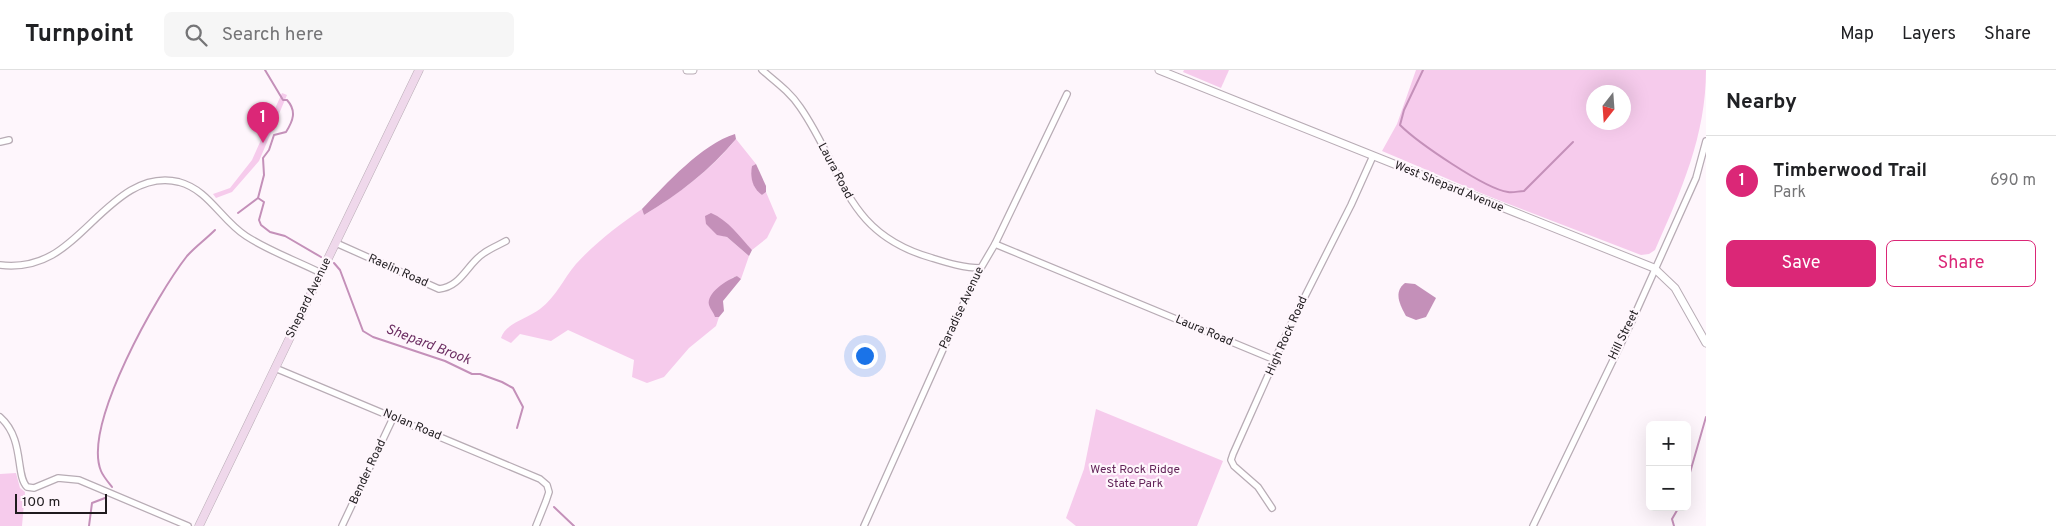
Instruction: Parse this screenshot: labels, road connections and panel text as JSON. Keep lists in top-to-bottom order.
{
  "streets": {
    "main road": ["Shepard Avenue"],
    "street": [
      "Laura Road",
      "West Shepard Avenue",
      "Raelin Road",
      "Paradise Avenue",
      "Hill Street",
      "High Rock Road",
      "Nolan Road",
      "Bender Road"
    ]
  },
  "crossings": [
    ["Laura Road", "Paradise Avenue"],
    ["Laura Road", "High Rock Road"],
    ["West Shepard Avenue", "Hill Street"],
    ["West Shepard Avenue", "High Rock Road"],
    ["Raelin Road", "Shepard Avenue"],
    ["Shepard Avenue", "Nolan Road"],
    ["Nolan Road", "Bender Road"]
  ],
  "water": ["Shepard Brook"],
  "parks": ["West Rock Ridge State Park"],
  "scale_bar": "100 m",
  "north": "bottom",
  "page": {
    "header": "Turnpoint",
    "search": "Search here",
    "nav": ["Map", "Layers", "Share"],
    "heading": "Nearby",
    "pins": "1",
    "list": [
      {
        "mark": "1",
        "name": "Timberwood Trail",
        "note": "Park",
        "value": "690 m"
      }
    ],
    "buttons": ["Save", "Share"],
    "map_buttons": ["+", "−"],
    "scale": "100 m"
  }
}
